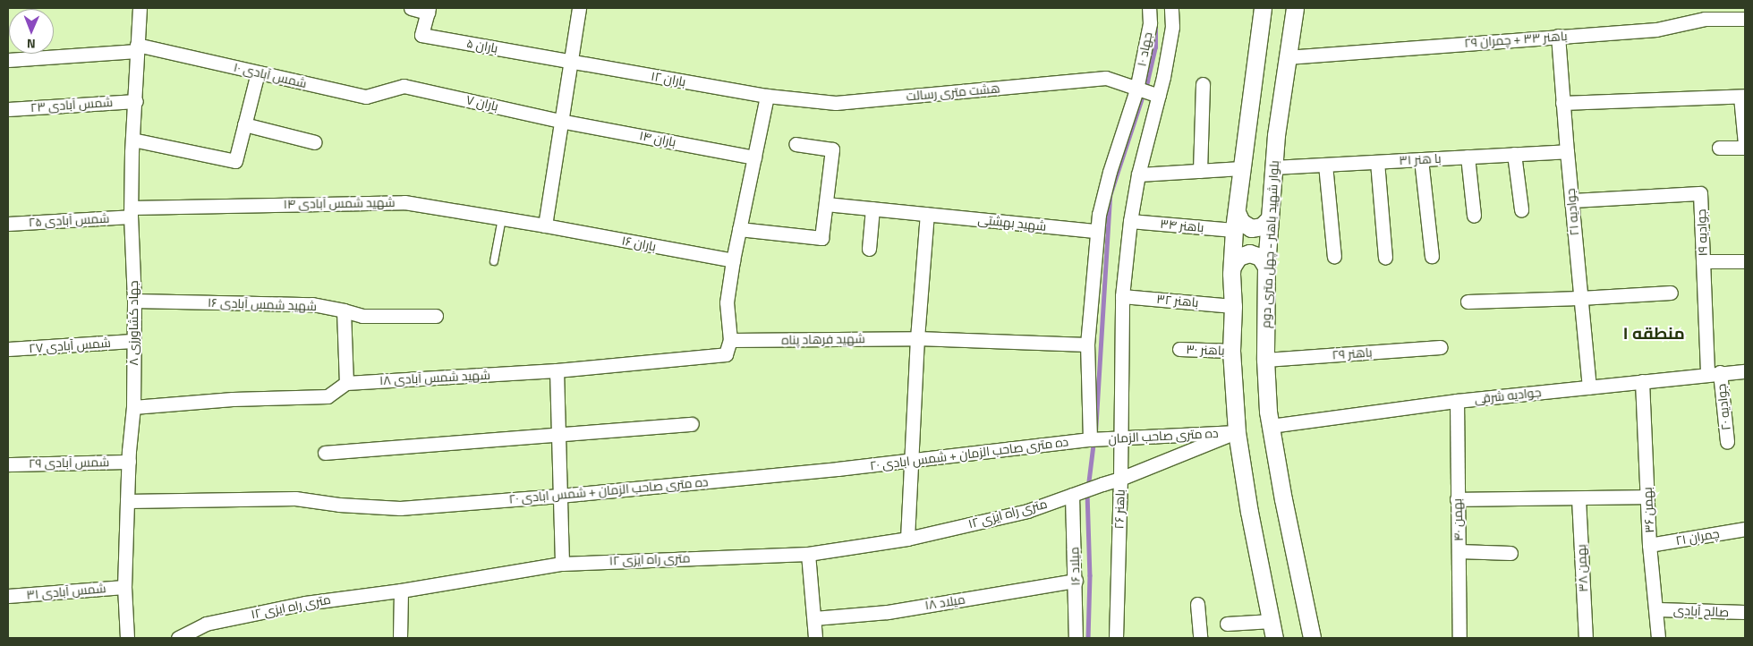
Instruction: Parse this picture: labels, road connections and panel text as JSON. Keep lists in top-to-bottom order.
{
  "streets": {
    "street": [
      "باهنر ۳۳ + چمران ۲۹",
      "باران ۵",
      "جهاد ۱۰",
      "شمس آبادی ۱۰",
      "باران ۱۲",
      "هشت متری رسالت",
      "باران ۷",
      "شمس آبادی ۲۳",
      "باران ۱۴",
      "با هنر ۳۱",
      "شهید شمس آبادی ۱۴",
      "جوادیه ۲۱",
      "شمس آبادی ۲۵",
      "شهید بهشتی",
      "باهنر ۳۴",
      "جوادیه ۱۹",
      "باران ۱۶",
      "بلوار شهید باهنر - چهل متری دوم",
      "باهنر ۳۲",
      "شهید شمس آبادی ۱۶",
      "جهاد کشاورزی ۸",
      "شهید فرهاد پناه",
      "شمس آبادی ۲۷",
      "باهنر ۳۰",
      "باهنر ۲۹",
      "شهید شمس آبادی ۱۸",
      "جوادیه شرقی",
      "جوادیه ۲۰",
      "ده متری صاحب الزمان",
      "ده متری صاحب الزمان + شمس ابادی ۲۰",
      "شمس آبادی ۲۹",
      "باهنر ۲۶",
      "بهمن ۳۶",
      "۱۲ متری راه ایزی",
      "بهمن ۴۰",
      "چمران ۲۱",
      "میلاد ۱۶",
      "بهمن ۳۸",
      "شمس آبادی ۳۱",
      "میلاد ۱۸",
      "صالح آبادی"
    ]
  },
  "crossings": [
    ["باهنر ۳۳ + چمران ۲۹", "جوادیه ۲۱"],
    ["باهنر ۳۳ + چمران ۲۹", "بلوار شهید باهنر - چهل متری دوم"],
    ["باران ۵", "باران ۱۲"],
    ["جهاد ۱۰", "هشت متری رسالت"],
    ["جهاد ۱۰", "شهید بهشتی"],
    ["جهاد ۱۰", "شهید فرهاد پناه"],
    ["جهاد ۱۰", "ده متری صاحب الزمان"],
    ["جهاد ۱۰", "ده متری صاحب الزمان + شمس ابادی ۲۰"],
    ["شمس آبادی ۱۰", "باران ۷"],
    ["شمس آبادی ۱۰", "جهاد کشاورزی ۸"],
    ["باران ۱۲", "هشت متری رسالت"],
    ["باران ۷", "باران ۱۴"],
    ["شمس آبادی ۲۳", "جهاد کشاورزی ۸"],
    ["با هنر ۳۱", "جوادیه ۲۱"],
    ["با هنر ۳۱", "بلوار شهید باهنر - چهل متری دوم"],
    ["شهید شمس آبادی ۱۴", "شمس آبادی ۲۵"],
    ["شهید شمس آبادی ۱۴", "باران ۱۶"],
    ["شهید شمس آبادی ۱۴", "جهاد کشاورزی ۸"],
    ["جوادیه ۲۱", "جوادیه ۱۹"],
    ["جوادیه ۲۱", "جوادیه شرقی"],
    ["شمس آبادی ۲۵", "جهاد کشاورزی ۸"],
    ["جوادیه ۱۹", "جوادیه شرقی"],
    ["جوادیه ۱۹", "جوادیه ۲۰"],
    ["بلوار شهید باهنر - چهل متری دوم", "باهنر ۲۹"],
    ["بلوار شهید باهنر - چهل متری دوم", "جوادیه شرقی"],
    ["شهید شمس آبادی ۱۶", "جهاد کشاورزی ۸"],
    ["جهاد کشاورزی ۸", "شمس آبادی ۲۷"],
    ["جهاد کشاورزی ۸", "ده متری صاحب الزمان + شمس ابادی ۲۰"],
    ["جهاد کشاورزی ۸", "شمس آبادی ۲۹"],
    ["جهاد کشاورزی ۸", "شمس آبادی ۳۱"],
    ["شهید فرهاد پناه", "شهید شمس آبادی ۱۸"],
    ["جوادیه شرقی", "جوادیه ۲۰"],
    ["جوادیه شرقی", "بهمن ۳۶"],
    ["جوادیه شرقی", "بهمن ۴۰"],
    ["ده متری صاحب الزمان", "ده متری صاحب الزمان + شمس ابادی ۲۰"],
    ["ده متری صاحب الزمان", "باهنر ۲۶"],
    ["باهنر ۲۶", "۱۲ متری راه ایزی"],
    ["بهمن ۳۶", "چمران ۲۱"],
    ["بهمن ۳۶", "صالح آبادی"],
    ["۱۲ متری راه ایزی", "میلاد ۱۶"],
    ["میلاد ۱۶", "میلاد ۱۸"]
  ],
  "districts": ["منطقه ۱"],
  "north": "bottom"
}
